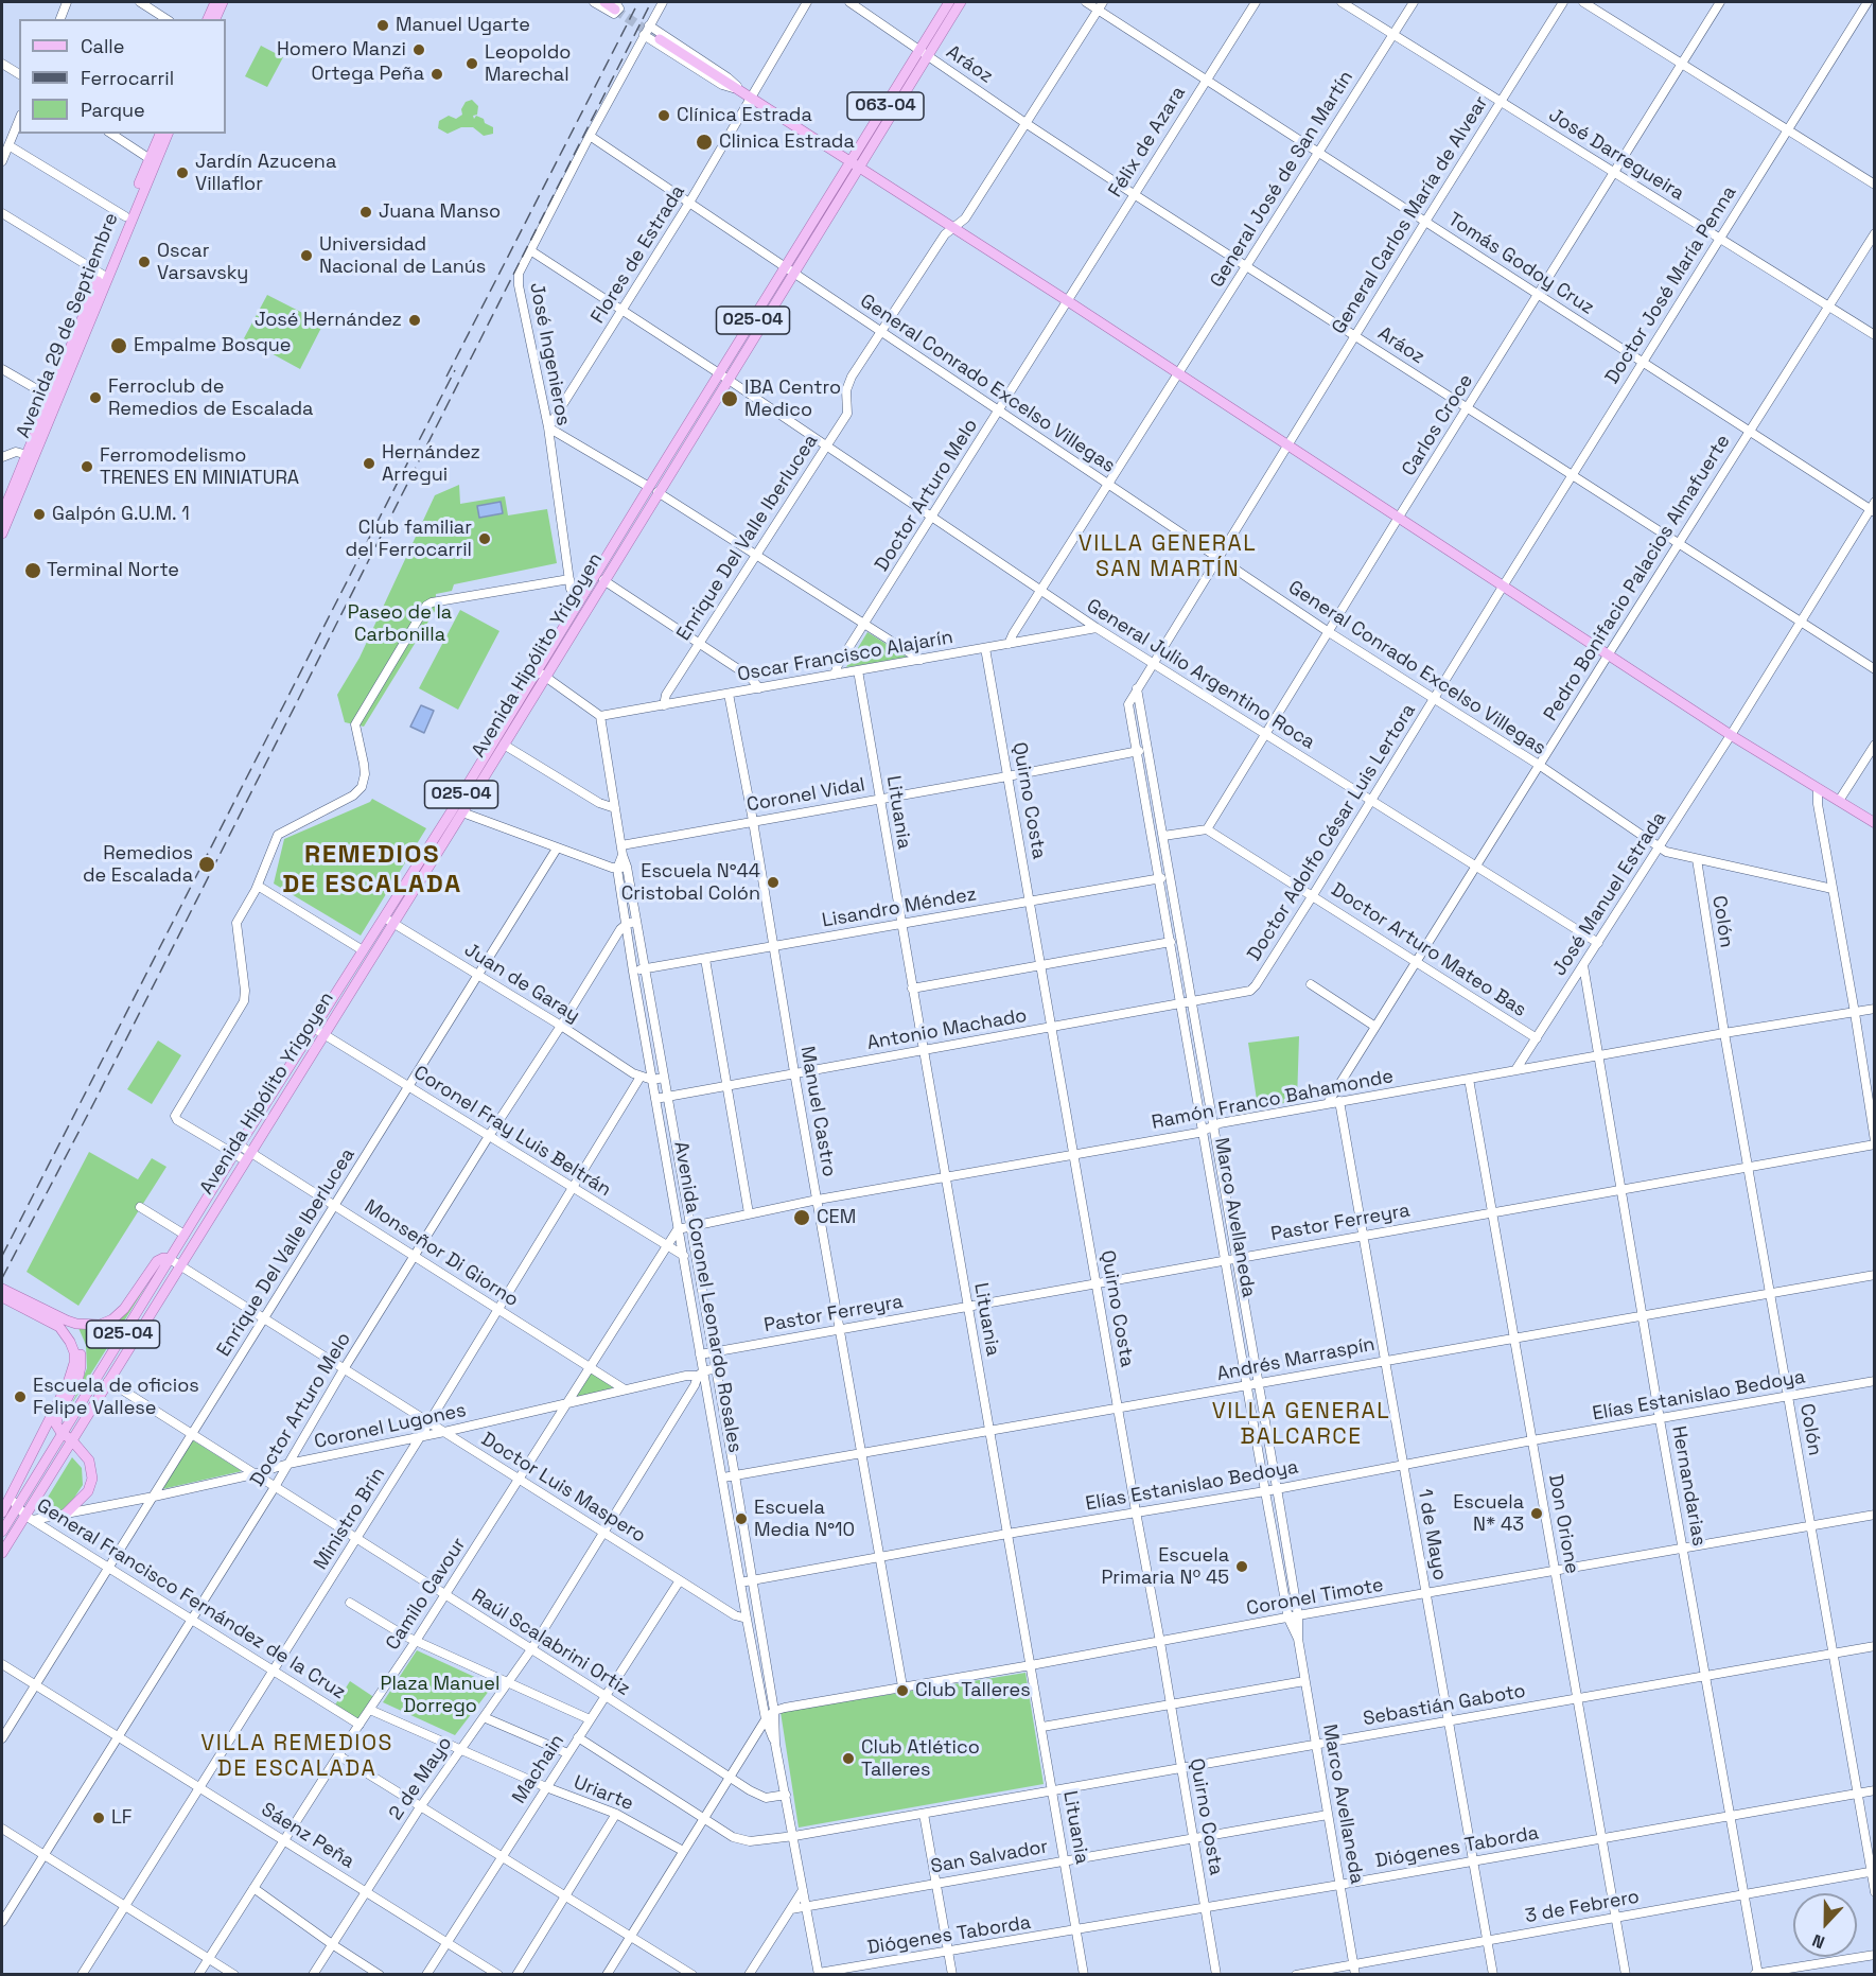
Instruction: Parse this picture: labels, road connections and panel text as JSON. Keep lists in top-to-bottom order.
{
  "streets": {
    "main road": [
      "063-04",
      "025-04",
      "Avenida 29 de Septiembre",
      "Avenida Hipólito Yrigoyen"
    ],
    "street": [
      "Aráoz",
      "Félix de Azara",
      "José Darregueira",
      "General José de San Martín",
      "General Carlos María de Alvear",
      "Flores de Estrada",
      "Tomás Godoy Cruz",
      "Doctor José María Penna",
      "José Ingenieros",
      "General Conrado Excelso Villegas",
      "Carlos Croce",
      "Doctor Arturo Melo",
      "Enrique Del Valle Iberlucea",
      "Pedro Bonifacio Palacios Almafuerte",
      "Oscar Francisco Alajarín",
      "General Julio Argentino Roca",
      "Coronel Vidal",
      "Quirno Costa",
      "Lituania",
      "Doctor Adolfo César Luis Lertora",
      "José Manuel Estrada",
      "Lisandro Méndez",
      "Colón",
      "Doctor Arturo Mateo Bas",
      "Juan de Garay",
      "Antonio Machado",
      "Ramón Franco Bahamonde",
      "Manuel Castro",
      "Coronel Fray Luis Beltrán",
      "Marco Avellaneda",
      "Pastor Ferreyra",
      "Monseñor Di Giorno",
      "Avenida Coronel Leonardo Rosales",
      "Andrés Marraspín",
      "Elías Estanislao Bedoya",
      "Coronel Lugones",
      "Hernandarias",
      "Doctor Luis Maspero",
      "Ministro Brin",
      "Don Orione",
      "1 de Mayo",
      "Camilo Cavour",
      "Coronel Timote",
      "General Francisco Fernández de la Cruz",
      "Raúl Scalabrini Ortiz",
      "Sebastián Gaboto",
      "Machain",
      "2 de Mayo",
      "Uriarte",
      "Sáenz Peña",
      "Diógenes Taborda",
      "San Salvador",
      "3 de Febrero"
    ]
  },
  "crossings": [
    ["Aráoz", "Félix de Azara"],
    ["Aráoz", "General José de San Martín"],
    ["Aráoz", "General Carlos María de Alvear"],
    ["Aráoz", "Doctor José María Penna"],
    ["Aráoz", "Carlos Croce"],
    ["Aráoz", "Enrique Del Valle Iberlucea"],
    ["Aráoz", "Pedro Bonifacio Palacios Almafuerte"],
    ["Aráoz", "Avenida Hipólito Yrigoyen"],
    ["Aráoz", "José Manuel Estrada"],
    ["Félix de Azara", "Tomás Godoy Cruz"],
    ["Félix de Azara", "Doctor Arturo Melo"],
    ["José Darregueira", "General José de San Martín"],
    ["José Darregueira", "General Carlos María de Alvear"],
    ["José Darregueira", "Doctor José María Penna"],
    ["José Darregueira", "Carlos Croce"],
    ["José Darregueira", "Pedro Bonifacio Palacios Almafuerte"],
    ["General José de San Martín", "Tomás Godoy Cruz"],
    ["General José de San Martín", "General Conrado Excelso Villegas"],
    ["General José de San Martín", "Oscar Francisco Alajarín"],
    ["General José de San Martín", "General Julio Argentino Roca"],
    ["General Carlos María de Alvear", "Tomás Godoy Cruz"],
    ["General Carlos María de Alvear", "General Conrado Excelso Villegas"],
    ["General Carlos María de Alvear", "Marco Avellaneda"],
    ["Flores de Estrada", "José Ingenieros"],
    ["Flores de Estrada", "General Conrado Excelso Villegas"],
    ["Flores de Estrada", "General Julio Argentino Roca"],
    ["Tomás Godoy Cruz", "Doctor José María Penna"],
    ["Tomás Godoy Cruz", "Carlos Croce"],
    ["Tomás Godoy Cruz", "Enrique Del Valle Iberlucea"],
    ["Tomás Godoy Cruz", "Pedro Bonifacio Palacios Almafuerte"],
    ["Tomás Godoy Cruz", "José Manuel Estrada"],
    ["Doctor José María Penna", "Doctor Adolfo César Luis Lertora"],
    ["José Ingenieros", "General Conrado Excelso Villegas"],
    ["José Ingenieros", "Avenida Hipólito Yrigoyen"],
    ["José Ingenieros", "General Julio Argentino Roca"],
    ["General Conrado Excelso Villegas", "Carlos Croce"],
    ["General Conrado Excelso Villegas", "Doctor Arturo Melo"],
    ["General Conrado Excelso Villegas", "Enrique Del Valle Iberlucea"],
    ["General Conrado Excelso Villegas", "Pedro Bonifacio Palacios Almafuerte"],
    ["General Conrado Excelso Villegas", "Avenida Hipólito Yrigoyen"],
    ["General Conrado Excelso Villegas", "Doctor Adolfo César Luis Lertora"],
    ["General Conrado Excelso Villegas", "José Manuel Estrada"],
    ["General Conrado Excelso Villegas", "Colón"],
    ["General Conrado Excelso Villegas", "Marco Avellaneda"],
    ["Carlos Croce", "General Julio Argentino Roca"],
    ["Carlos Croce", "Doctor Arturo Mateo Bas"],
    ["Doctor Arturo Melo", "Oscar Francisco Alajarín"],
    ["Doctor Arturo Melo", "General Julio Argentino Roca"],
    ["Doctor Arturo Melo", "Juan de Garay"],
    ["Doctor Arturo Melo", "Coronel Fray Luis Beltrán"],
    ["Doctor Arturo Melo", "Monseñor Di Giorno"],
    ["Doctor Arturo Melo", "Avenida Coronel Leonardo Rosales"],
    ["Doctor Arturo Melo", "Coronel Lugones"],
    ["Doctor Arturo Melo", "Doctor Luis Maspero"],
    ["Doctor Arturo Melo", "General Francisco Fernández de la Cruz"],
    ["Doctor Arturo Melo", "Raúl Scalabrini Ortiz"],
    ["Doctor Arturo Melo", "Sáenz Peña"],
    ["Enrique Del Valle Iberlucea", "Oscar Francisco Alajarín"],
    ["Enrique Del Valle Iberlucea", "General Julio Argentino Roca"],
    ["Enrique Del Valle Iberlucea", "Juan de Garay"],
    ["Enrique Del Valle Iberlucea", "Coronel Fray Luis Beltrán"],
    ["Enrique Del Valle Iberlucea", "Monseñor Di Giorno"],
    ["Enrique Del Valle Iberlucea", "Coronel Lugones"],
    ["Enrique Del Valle Iberlucea", "Doctor Luis Maspero"],
    ["Enrique Del Valle Iberlucea", "General Francisco Fernández de la Cruz"],
    ["Enrique Del Valle Iberlucea", "Raúl Scalabrini Ortiz"],
    ["Enrique Del Valle Iberlucea", "Sáenz Peña"],
    ["Pedro Bonifacio Palacios Almafuerte", "General Julio Argentino Roca"],
    ["Pedro Bonifacio Palacios Almafuerte", "Doctor Arturo Mateo Bas"],
    ["Pedro Bonifacio Palacios Almafuerte", "Ramón Franco Bahamonde"],
    ["Avenida Hipólito Yrigoyen", "General Julio Argentino Roca"],
    ["Avenida Hipólito Yrigoyen", "Juan de Garay"],
    ["Avenida Hipólito Yrigoyen", "Coronel Fray Luis Beltrán"],
    ["Avenida Hipólito Yrigoyen", "Monseñor Di Giorno"],
    ["Avenida Hipólito Yrigoyen", "Coronel Lugones"],
    ["Avenida Hipólito Yrigoyen", "Doctor Luis Maspero"],
    ["Avenida Hipólito Yrigoyen", "General Francisco Fernández de la Cruz"],
    ["Avenida Hipólito Yrigoyen", "Raúl Scalabrini Ortiz"],
    ["Oscar Francisco Alajarín", "General Julio Argentino Roca"],
    ["Oscar Francisco Alajarín", "Quirno Costa"],
    ["Oscar Francisco Alajarín", "Lituania"],
    ["Oscar Francisco Alajarín", "Manuel Castro"],
    ["Oscar Francisco Alajarín", "Avenida Coronel Leonardo Rosales"],
    ["General Julio Argentino Roca", "Doctor Adolfo César Luis Lertora"],
    ["General Julio Argentino Roca", "José Manuel Estrada"],
    ["General Julio Argentino Roca", "Marco Avellaneda"],
    ["Coronel Vidal", "Quirno Costa"],
    ["Coronel Vidal", "Lituania"],
    ["Coronel Vidal", "Manuel Castro"],
    ["Coronel Vidal", "Marco Avellaneda"],
    ["Coronel Vidal", "Avenida Coronel Leonardo Rosales"],
    ["Quirno Costa", "Lisandro Méndez"],
    ["Quirno Costa", "Antonio Machado"],
    ["Quirno Costa", "Ramón Franco Bahamonde"],
    ["Quirno Costa", "Pastor Ferreyra"],
    ["Quirno Costa", "Andrés Marraspín"],
    ["Quirno Costa", "Elías Estanislao Bedoya"],
    ["Quirno Costa", "Coronel Timote"],
    ["Quirno Costa", "Sebastián Gaboto"],
    ["Quirno Costa", "Diógenes Taborda"],
    ["Quirno Costa", "San Salvador"],
    ["Lituania", "Lisandro Méndez"],
    ["Lituania", "Antonio Machado"],
    ["Lituania", "Ramón Franco Bahamonde"],
    ["Lituania", "Pastor Ferreyra"],
    ["Lituania", "Andrés Marraspín"],
    ["Lituania", "Elías Estanislao Bedoya"],
    ["Lituania", "Coronel Timote"],
    ["Lituania", "Sebastián Gaboto"],
    ["Lituania", "Diógenes Taborda"],
    ["Lituania", "San Salvador"],
    ["Doctor Adolfo César Luis Lertora", "Doctor Arturo Mateo Bas"],
    ["Doctor Adolfo César Luis Lertora", "Antonio Machado"],
    ["José Manuel Estrada", "Doctor Arturo Mateo Bas"],
    ["José Manuel Estrada", "Ramón Franco Bahamonde"],
    ["José Manuel Estrada", "Hernandarias"],
    ["Lisandro Méndez", "Manuel Castro"],
    ["Lisandro Méndez", "Marco Avellaneda"],
    ["Lisandro Méndez", "Avenida Coronel Leonardo Rosales"],
    ["Colón", "Ramón Franco Bahamonde"],
    ["Colón", "Pastor Ferreyra"],
    ["Colón", "Andrés Marraspín"],
    ["Colón", "Elías Estanislao Bedoya"],
    ["Colón", "Coronel Timote"],
    ["Colón", "Sebastián Gaboto"],
    ["Colón", "Diógenes Taborda"],
    ["Colón", "3 de Febrero"],
    ["Juan de Garay", "Avenida Coronel Leonardo Rosales"],
    ["Juan de Garay", "Ministro Brin"],
    ["Antonio Machado", "Manuel Castro"],
    ["Antonio Machado", "Marco Avellaneda"],
    ["Antonio Machado", "Avenida Coronel Leonardo Rosales"],
    ["Ramón Franco Bahamonde", "Manuel Castro"],
    ["Ramón Franco Bahamonde", "Marco Avellaneda"],
    ["Ramón Franco Bahamonde", "Avenida Coronel Leonardo Rosales"],
    ["Ramón Franco Bahamonde", "Hernandarias"],
    ["Ramón Franco Bahamonde", "Don Orione"],
    ["Ramón Franco Bahamonde", "1 de Mayo"],
    ["Ramón Franco Bahamonde", "Camilo Cavour"],
    ["Manuel Castro", "Pastor Ferreyra"],
    ["Manuel Castro", "Andrés Marraspín"],
    ["Manuel Castro", "Elías Estanislao Bedoya"],
    ["Manuel Castro", "Coronel Timote"],
    ["Coronel Fray Luis Beltrán", "Avenida Coronel Leonardo Rosales"],
    ["Coronel Fray Luis Beltrán", "Ministro Brin"],
    ["Coronel Fray Luis Beltrán", "Camilo Cavour"],
    ["Marco Avellaneda", "Pastor Ferreyra"],
    ["Marco Avellaneda", "Andrés Marraspín"],
    ["Marco Avellaneda", "Elías Estanislao Bedoya"],
    ["Marco Avellaneda", "Coronel Timote"],
    ["Marco Avellaneda", "Sebastián Gaboto"],
    ["Marco Avellaneda", "Diógenes Taborda"],
    ["Marco Avellaneda", "San Salvador"],
    ["Marco Avellaneda", "3 de Febrero"],
    ["Pastor Ferreyra", "Avenida Coronel Leonardo Rosales"],
    ["Pastor Ferreyra", "Hernandarias"],
    ["Pastor Ferreyra", "Don Orione"],
    ["Pastor Ferreyra", "1 de Mayo"],
    ["Monseñor Di Giorno", "Coronel Lugones"],
    ["Monseñor Di Giorno", "Ministro Brin"],
    ["Monseñor Di Giorno", "Camilo Cavour"],
    ["Avenida Coronel Leonardo Rosales", "Andrés Marraspín"],
    ["Avenida Coronel Leonardo Rosales", "Elías Estanislao Bedoya"],
    ["Avenida Coronel Leonardo Rosales", "Coronel Lugones"],
    ["Avenida Coronel Leonardo Rosales", "Doctor Luis Maspero"],
    ["Avenida Coronel Leonardo Rosales", "Camilo Cavour"],
    ["Avenida Coronel Leonardo Rosales", "Coronel Timote"],
    ["Avenida Coronel Leonardo Rosales", "Raúl Scalabrini Ortiz"],
    ["Avenida Coronel Leonardo Rosales", "Sebastián Gaboto"],
    ["Avenida Coronel Leonardo Rosales", "2 de Mayo"],
    ["Avenida Coronel Leonardo Rosales", "Diógenes Taborda"],
    ["Avenida Coronel Leonardo Rosales", "San Salvador"],
    ["Andrés Marraspín", "Hernandarias"],
    ["Andrés Marraspín", "Don Orione"],
    ["Andrés Marraspín", "1 de Mayo"],
    ["Elías Estanislao Bedoya", "Hernandarias"],
    ["Elías Estanislao Bedoya", "Don Orione"],
    ["Elías Estanislao Bedoya", "1 de Mayo"],
    ["Coronel Lugones", "Doctor Luis Maspero"],
    ["Coronel Lugones", "Ministro Brin"],
    ["Coronel Lugones", "Camilo Cavour"],
    ["Coronel Lugones", "General Francisco Fernández de la Cruz"],
    ["Coronel Lugones", "Raúl Scalabrini Ortiz"],
    ["Coronel Lugones", "2 de Mayo"],
    ["Hernandarias", "Coronel Timote"],
    ["Hernandarias", "Sebastián Gaboto"],
    ["Hernandarias", "Diógenes Taborda"],
    ["Hernandarias", "3 de Febrero"],
    ["Doctor Luis Maspero", "Ministro Brin"],
    ["Doctor Luis Maspero", "Camilo Cavour"],
    ["Doctor Luis Maspero", "Machain"],
    ["Doctor Luis Maspero", "2 de Mayo"],
    ["Ministro Brin", "General Francisco Fernández de la Cruz"],
    ["Ministro Brin", "Raúl Scalabrini Ortiz"],
    ["Ministro Brin", "Sáenz Peña"],
    ["Don Orione", "Coronel Timote"],
    ["Don Orione", "Sebastián Gaboto"],
    ["Don Orione", "Diógenes Taborda"],
    ["Don Orione", "3 de Febrero"],
    ["1 de Mayo", "Coronel Timote"],
    ["1 de Mayo", "Sebastián Gaboto"],
    ["1 de Mayo", "Diógenes Taborda"],
    ["1 de Mayo", "3 de Febrero"],
    ["Camilo Cavour", "General Francisco Fernández de la Cruz"],
    ["Camilo Cavour", "Raúl Scalabrini Ortiz"],
    ["Camilo Cavour", "Uriarte"],
    ["Camilo Cavour", "Sáenz Peña"],
    ["Raúl Scalabrini Ortiz", "Machain"],
    ["Raúl Scalabrini Ortiz", "2 de Mayo"],
    ["Sebastián Gaboto", "Machain"],
    ["Machain", "Uriarte"],
    ["Machain", "Sáenz Peña"],
    ["2 de Mayo", "Uriarte"],
    ["2 de Mayo", "Sáenz Peña"]
  ],
  "districts": [
    "VILLA GENERAL SAN MARTÍN",
    "REMEDIOS DE ESCALADA",
    "VILLA GENERAL BALCARCE",
    "VILLA REMEDIOS DE ESCALADA"
  ],
  "parks": ["Paseo de la Carbonilla", "Plaza Manuel Dorrego"],
  "places": [
    "Manuel Ugarte",
    "Homero Manzi",
    "Leopoldo Marechal",
    "Ortega Peña",
    "Clínica Estrada",
    "Clinica Estrada",
    "Jardín Azucena Villaflor",
    "Juana Manso",
    "Universidad Nacional de Lanús",
    "Oscar Varsavsky",
    "José Hernández",
    "Empalme Bosque",
    "Ferroclub de Remedios de Escalada",
    "IBA Centro Medico",
    "Hernández Arregui",
    "Ferromodelismo TRENES EN MINIATURA",
    "Galpón G.U.M. 1",
    "Club familiar del Ferrocarril",
    "Terminal Norte",
    "Remedios de Escalada",
    "Escuela N°44 Cristobal Colón",
    "CEM",
    "Escuela de oficios Felipe Vallese",
    "Escuela N* 43",
    "Escuela Media N°10",
    "Escuela Primaria Nº 45",
    "Club Talleres",
    "Club Atlético Talleres",
    "LF"
  ],
  "legend": ["Calle", "Ferrocarril", "Parque"],
  "north": "bottom"
}
